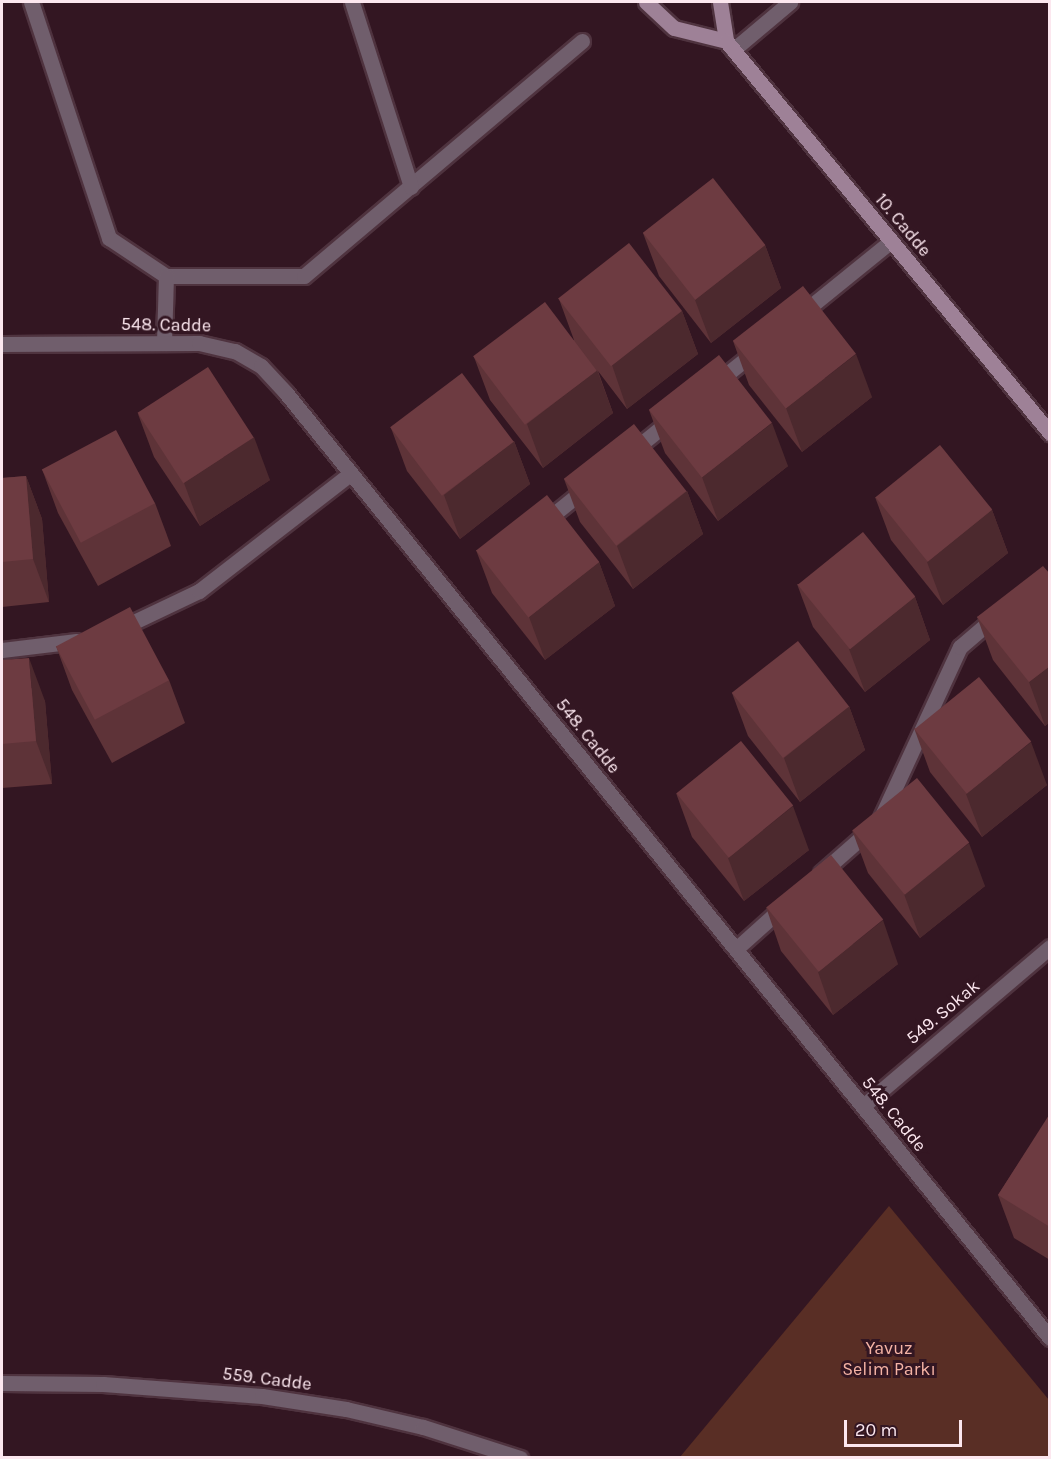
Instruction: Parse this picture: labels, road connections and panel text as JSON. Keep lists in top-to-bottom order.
{
  "streets": {
    "main road": ["10. Cadde"],
    "street": ["548. Cadde", "549. Sokak", "559. Cadde"]
  },
  "crossings": [
    ["548. Cadde", "549. Sokak"]
  ],
  "parks": ["Yavuz Selim Parkı"],
  "scale_bar": "20 m"
}
